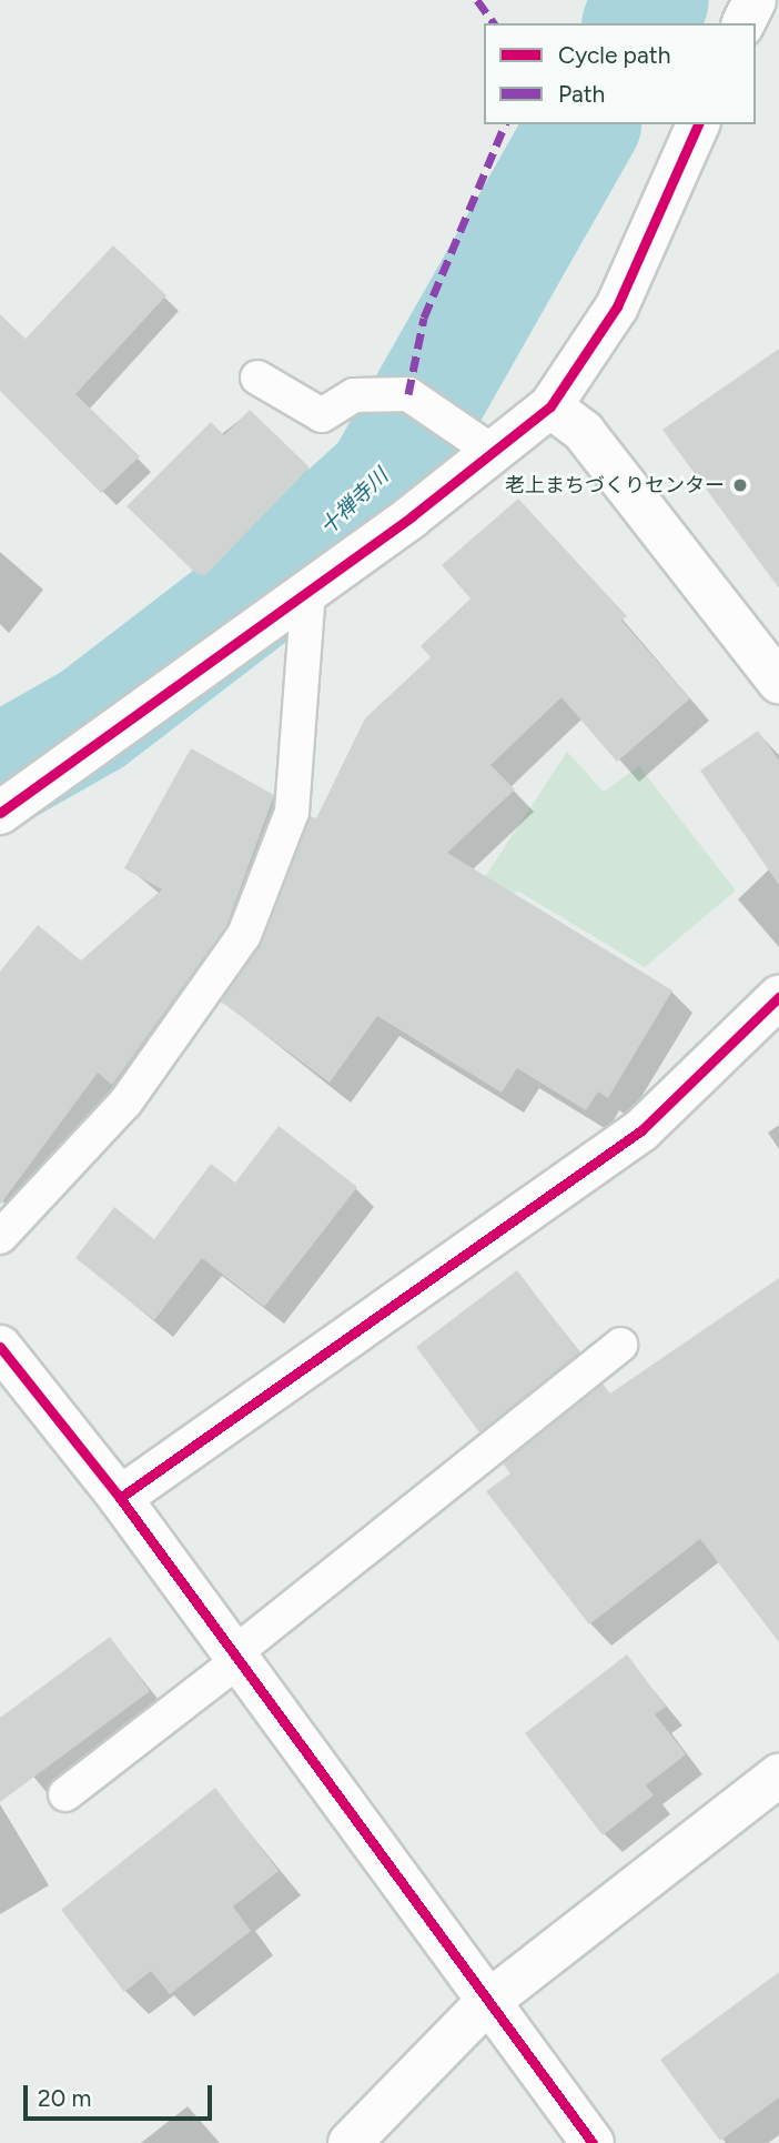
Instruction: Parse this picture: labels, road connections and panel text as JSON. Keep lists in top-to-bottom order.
{
  "water": ["十禅寺川"],
  "places": ["老上まちづくりセンター"],
  "legend": ["Cycle path", "Path"],
  "scale_bar": "20 m"
}
